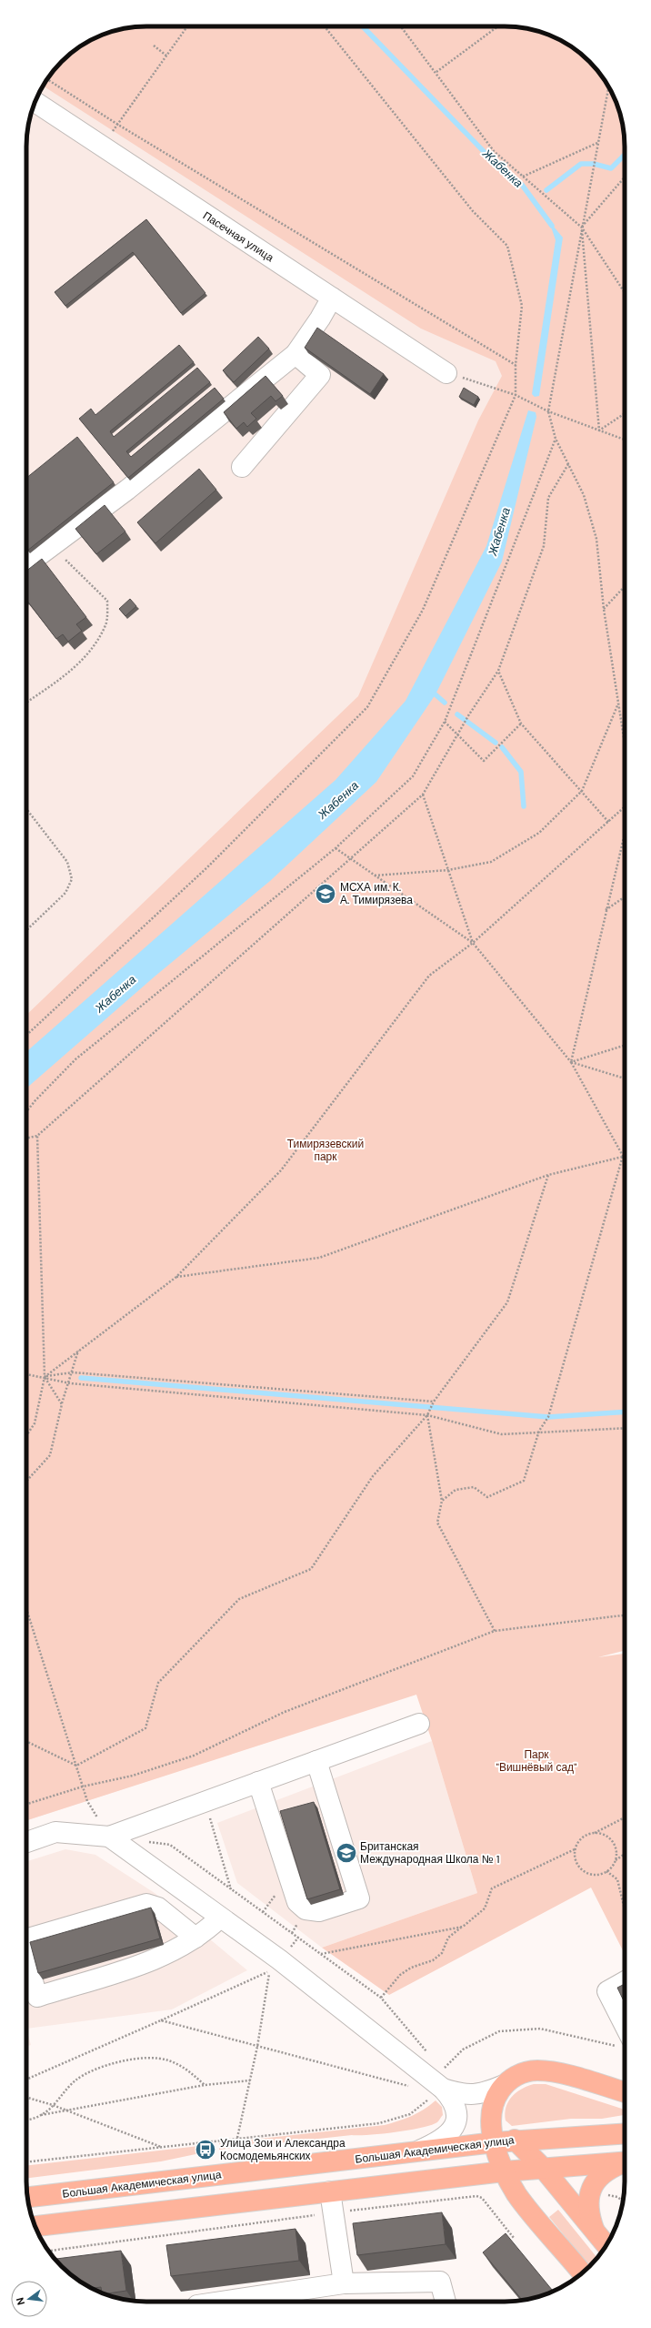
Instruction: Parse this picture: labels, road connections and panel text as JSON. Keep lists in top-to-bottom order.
{
  "streets": {
    "main road": ["Большая Академическая улица"],
    "street": ["Пасечная улица"]
  },
  "water": ["Жабенка"],
  "parks": ["Тимирязевский парк", "Парк \"Вишнёвый сад\""],
  "places": {
    "school or university": ["МСХА им. К. А. Тимирязева", "Британская Международная Школа № 1"],
    "bus stop": ["Улица Зои и Александра Космодемьянских"]
  },
  "north": "left"
}
